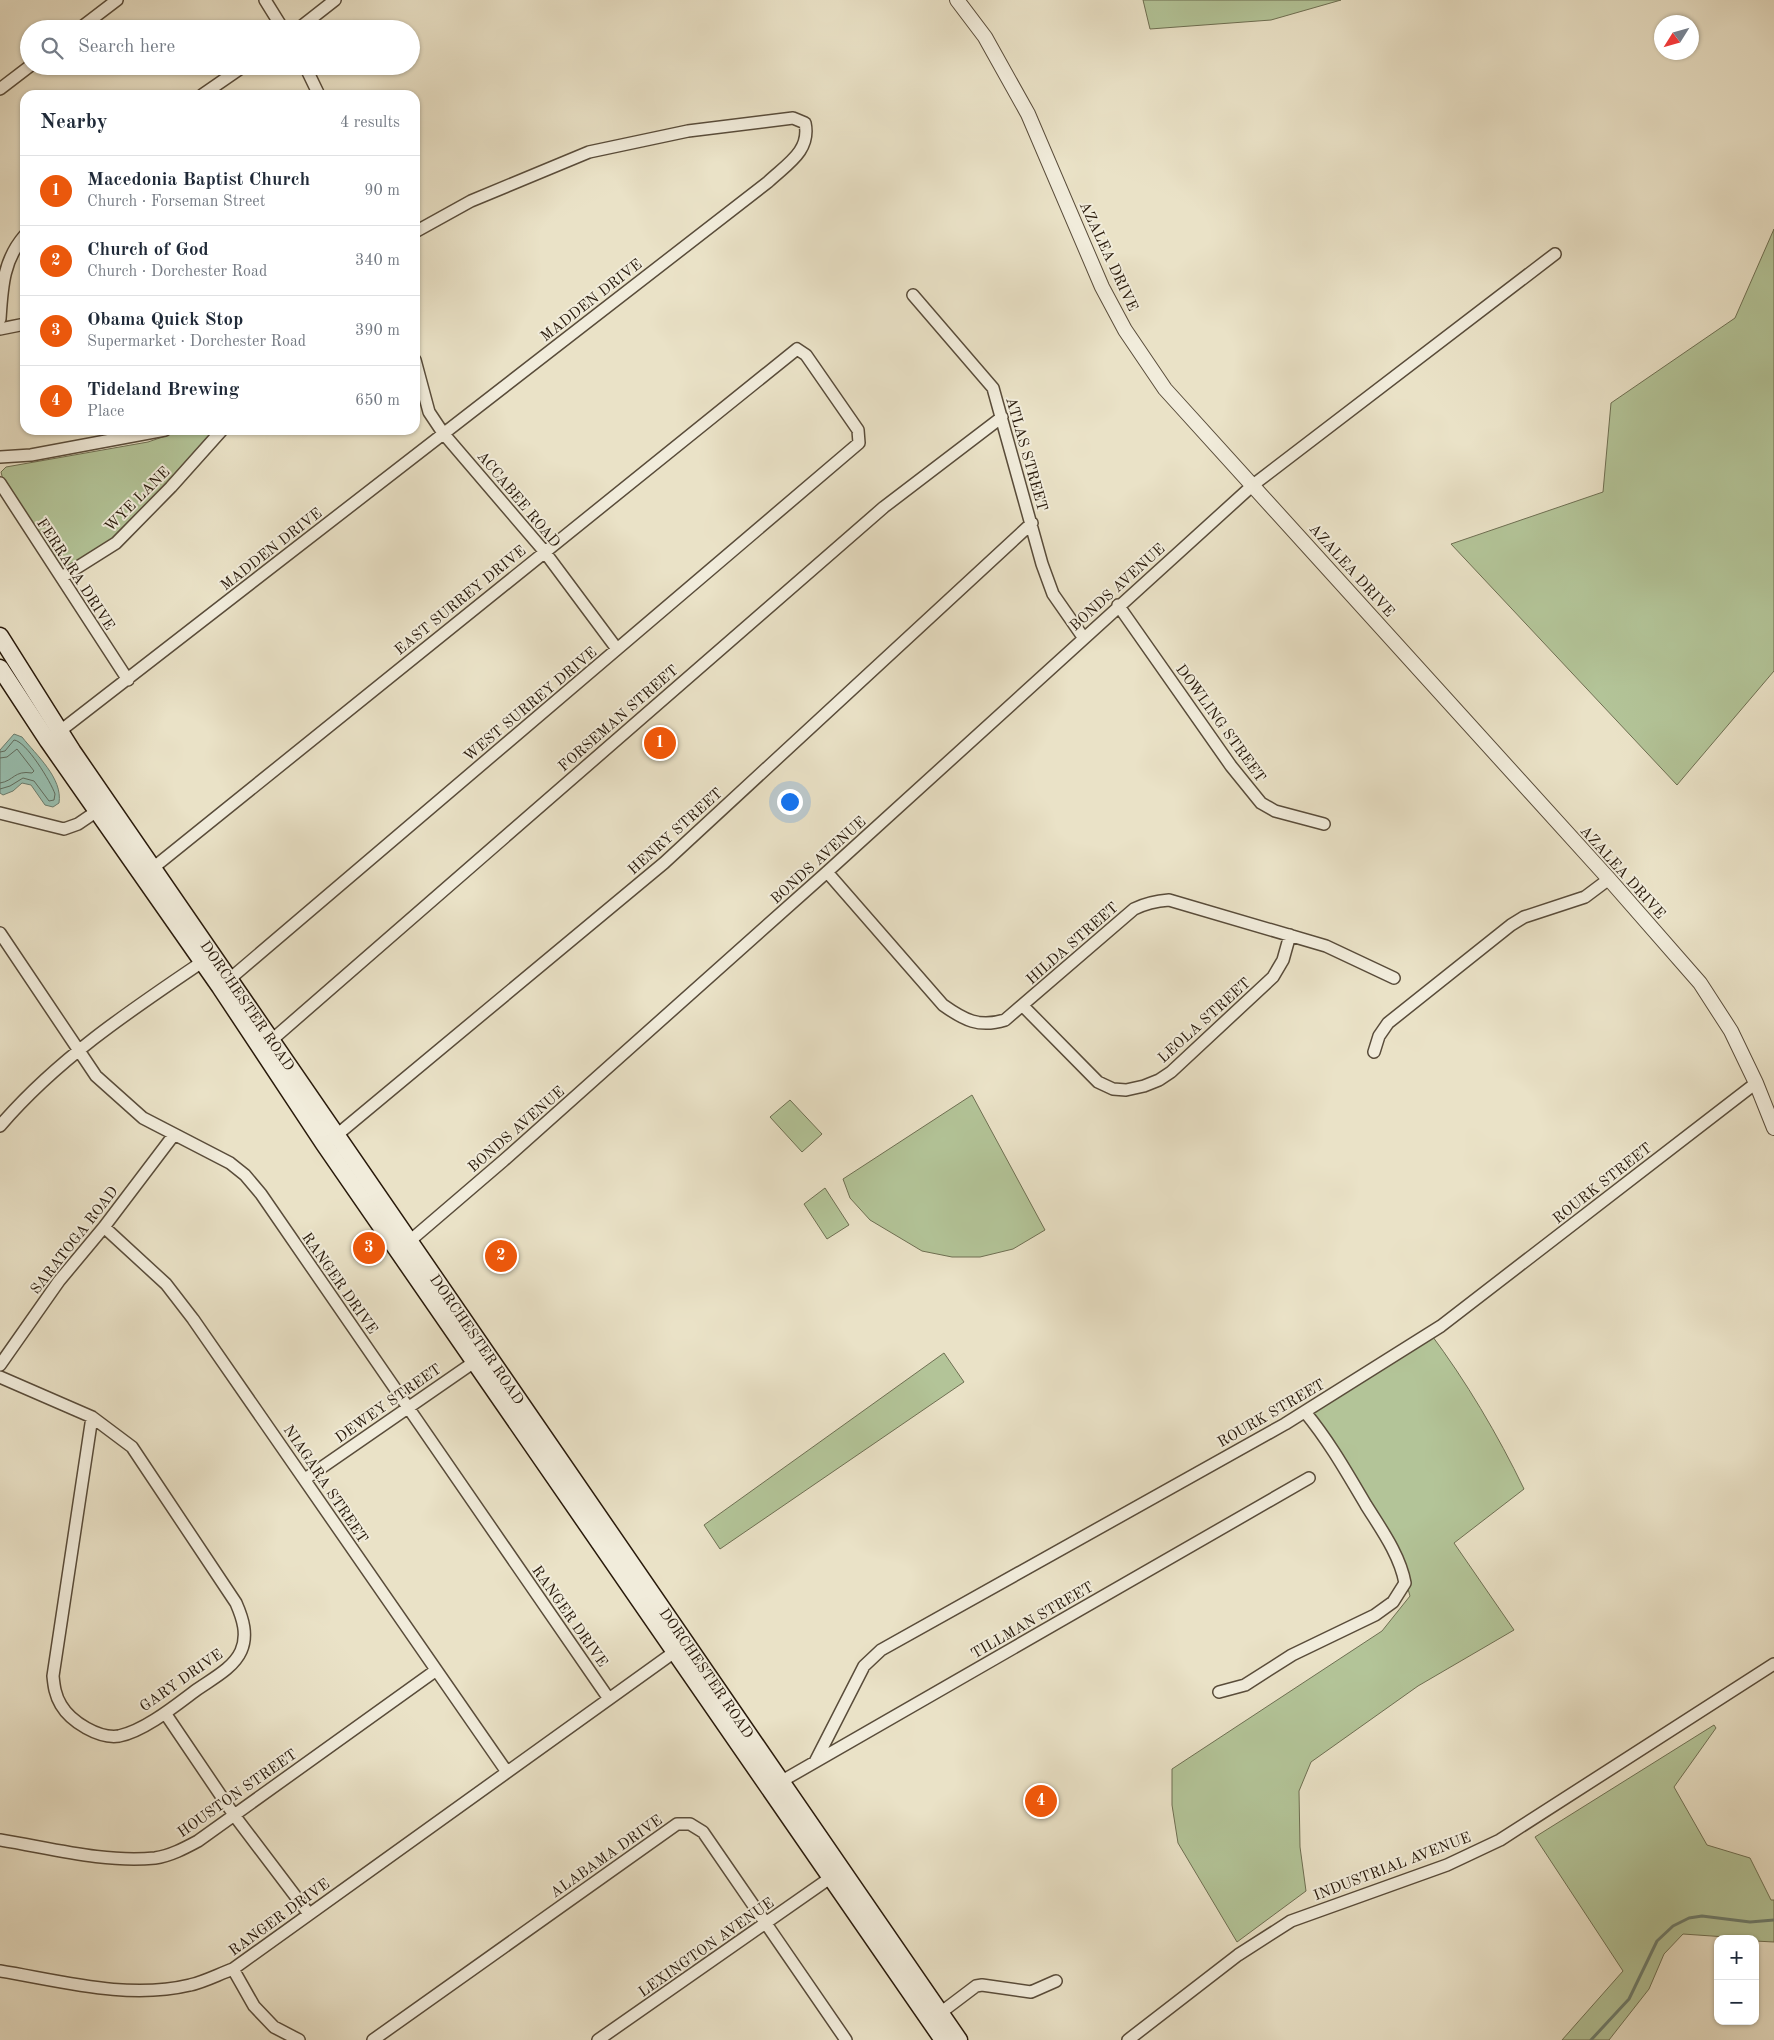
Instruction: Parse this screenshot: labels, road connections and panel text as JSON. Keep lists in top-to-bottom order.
{
  "streets": {
    "main road": ["DORCHESTER ROAD"],
    "street": [
      "AZALEA DRIVE",
      "MADDEN DRIVE",
      "ATLAS STREET",
      "WYE LANE",
      "ACCABEE ROAD",
      "FERRARA DRIVE",
      "BONDS AVENUE",
      "EAST SURREY DRIVE",
      "WEST SURREY DRIVE",
      "FORSEMAN STREET",
      "DOWLING STREET",
      "HENRY STREET",
      "HILDA STREET",
      "LEOLA STREET",
      "ROURK STREET",
      "SARATOGA ROAD",
      "RANGER DRIVE",
      "DEWEY STREET",
      "NIAGARA STREET",
      "TILLMAN STREET",
      "GARY DRIVE",
      "HOUSTON STREET",
      "ALABAMA DRIVE",
      "INDUSTRIAL AVENUE",
      "LEXINGTON AVENUE"
    ]
  },
  "crossings": [
    ["AZALEA DRIVE", "BONDS AVENUE"],
    ["AZALEA DRIVE", "ROURK STREET"],
    ["MADDEN DRIVE", "ACCABEE ROAD"],
    ["MADDEN DRIVE", "FERRARA DRIVE"],
    ["MADDEN DRIVE", "DORCHESTER ROAD"],
    ["ATLAS STREET", "BONDS AVENUE"],
    ["ATLAS STREET", "FORSEMAN STREET"],
    ["ATLAS STREET", "HENRY STREET"],
    ["WYE LANE", "FERRARA DRIVE"],
    ["ACCABEE ROAD", "EAST SURREY DRIVE"],
    ["ACCABEE ROAD", "WEST SURREY DRIVE"],
    ["BONDS AVENUE", "DOWLING STREET"],
    ["BONDS AVENUE", "HILDA STREET"],
    ["BONDS AVENUE", "DORCHESTER ROAD"],
    ["EAST SURREY DRIVE", "WEST SURREY DRIVE"],
    ["EAST SURREY DRIVE", "DORCHESTER ROAD"],
    ["WEST SURREY DRIVE", "DORCHESTER ROAD"],
    ["FORSEMAN STREET", "DORCHESTER ROAD"],
    ["HENRY STREET", "DORCHESTER ROAD"],
    ["HILDA STREET", "LEOLA STREET"],
    ["DORCHESTER ROAD", "RANGER DRIVE"],
    ["DORCHESTER ROAD", "DEWEY STREET"],
    ["DORCHESTER ROAD", "TILLMAN STREET"],
    ["DORCHESTER ROAD", "LEXINGTON AVENUE"],
    ["ROURK STREET", "TILLMAN STREET"],
    ["SARATOGA ROAD", "RANGER DRIVE"],
    ["SARATOGA ROAD", "NIAGARA STREET"],
    ["RANGER DRIVE", "DEWEY STREET"],
    ["RANGER DRIVE", "NIAGARA STREET"],
    ["DEWEY STREET", "NIAGARA STREET"],
    ["NIAGARA STREET", "HOUSTON STREET"],
    ["ALABAMA DRIVE", "LEXINGTON AVENUE"]
  ],
  "north": "bottom left",
  "page": {
    "search": "Search here",
    "heading": ["Nearby", "4 results"],
    "list": [
      {
        "mark": "1",
        "name": "Macedonia Baptist Church",
        "note": "Church · Forseman Street",
        "value": "90 m"
      },
      {
        "mark": "2",
        "name": "Church of God",
        "note": "Church · Dorchester Road",
        "value": "340 m"
      },
      {
        "mark": "3",
        "name": "Obama Quick Stop",
        "note": "Supermarket · Dorchester Road",
        "value": "390 m"
      },
      {
        "mark": "4",
        "name": "Tideland Brewing",
        "note": "Place",
        "value": "650 m"
      }
    ],
    "pins": [
      "1",
      "3",
      "2",
      "4"
    ],
    "map_buttons": ["+", "−"]
  }
}
